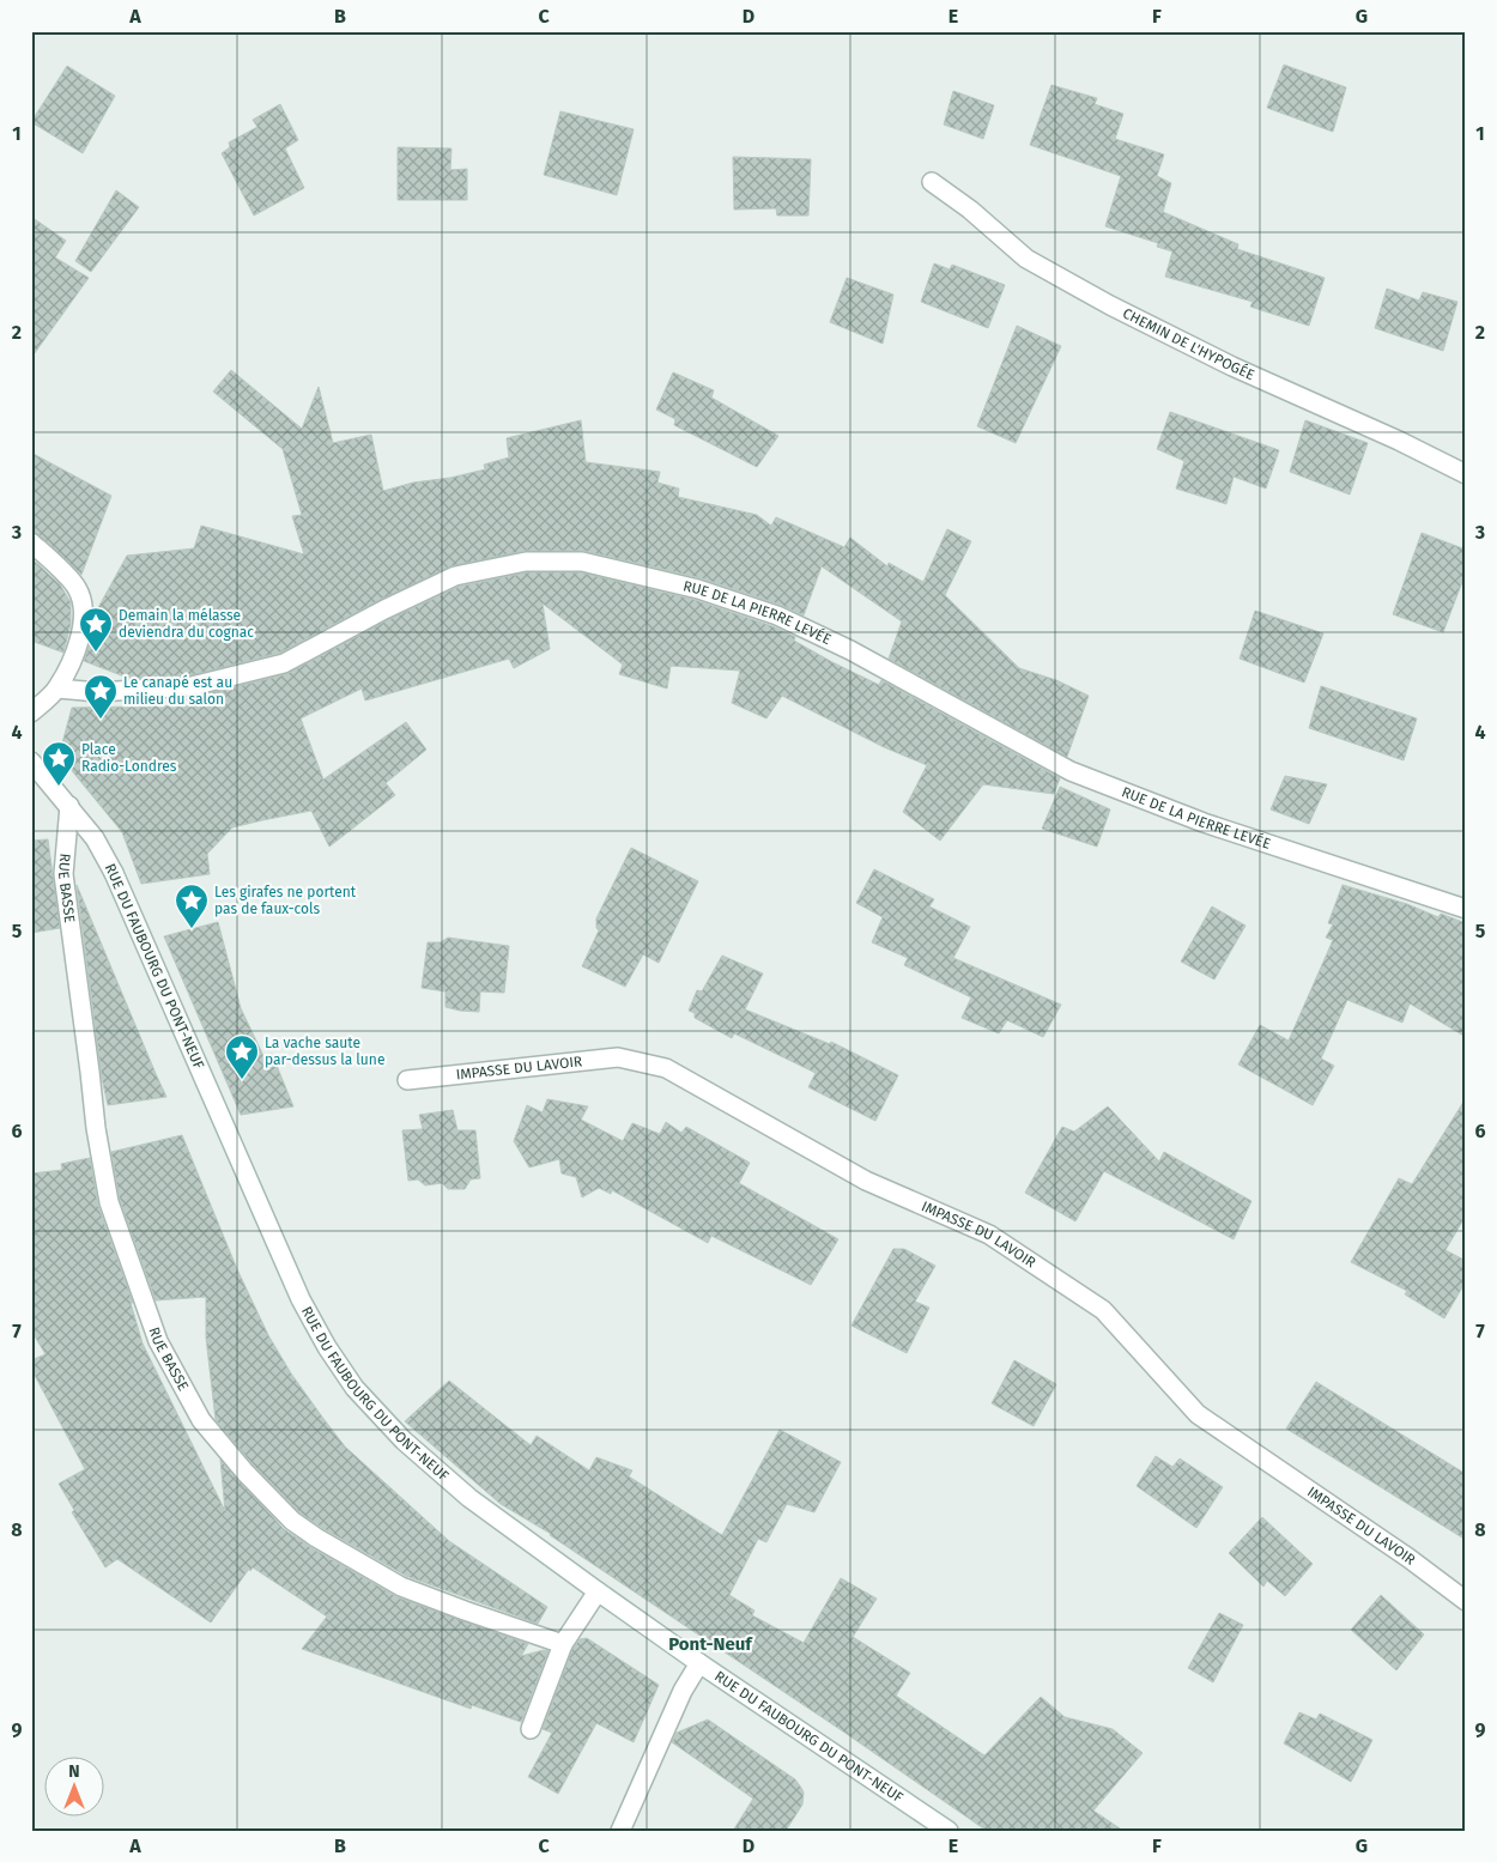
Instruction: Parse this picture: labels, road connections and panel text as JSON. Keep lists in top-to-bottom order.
{
  "streets": {
    "street": [
      "CHEMIN DE L'HYPOGÉE",
      "RUE DE LA PIERRE LEVÉE",
      "RUE BASSE",
      "RUE DU FAUBOURG DU PONT-NEUF",
      "IMPASSE DU LAVOIR"
    ]
  },
  "crossings": [
    ["RUE BASSE", "RUE DU FAUBOURG DU PONT-NEUF"]
  ],
  "districts": ["Pont-Neuf"],
  "places": {
    "place": [
      "Demain la mélasse deviendra du cognac",
      "Le canapé est au milieu du salon",
      "Place Radio-Londres",
      "Les girafes ne portent pas de faux-cols",
      "La vache saute par-dessus la lune"
    ]
  },
  "north": "top",
  "grid": {
    "columns": [
      "A",
      "B",
      "C",
      "D",
      "E",
      "F",
      "G"
    ],
    "rows": [
      "1",
      "2",
      "3",
      "4",
      "5",
      "6",
      "7",
      "8",
      "9"
    ]
  }
}
